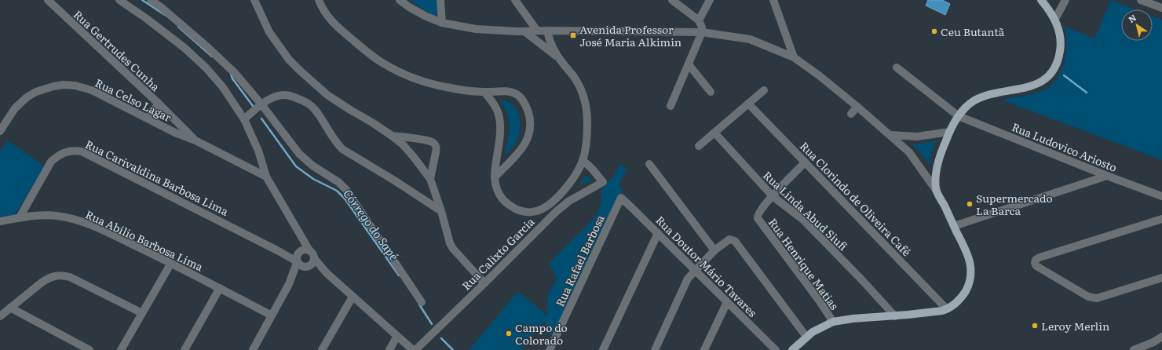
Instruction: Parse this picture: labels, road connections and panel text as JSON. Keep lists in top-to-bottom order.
{
  "streets": {
    "street": [
      "Rua Gertrudes Cunha",
      "Rua Celso Lagar",
      "Rua Ludovico Ariosto",
      "Rua Carivaldina Barbosa Lima",
      "Rua Clorindo de Oliveira Café",
      "Rua Linda Abud Siufi",
      "Rua Abílio Barbosa Lima",
      "Rua Calixto Garcia",
      "Rua Rafael Barbosa",
      "Rua Henrique Matias",
      "Rua Doutor Mário Tavares"
    ]
  },
  "crossings": [
    ["Rua Gertrudes Cunha", "Rua Celso Lagar"],
    ["Rua Carivaldina Barbosa Lima", "Rua Abílio Barbosa Lima"],
    ["Rua Linda Abud Siufi", "Rua Henrique Matias"],
    ["Rua Rafael Barbosa", "Rua Doutor Mário Tavares"]
  ],
  "water": ["Córrego do Sapé"],
  "places": {
    "other": [
      "Ceu Butantã",
      "Supermercado La Barca",
      "Leroy Merlin",
      "Campo do Colorado"
    ],
    "transit": ["Avenida Professor José Maria Alkimin"]
  },
  "north": "top left"
}
